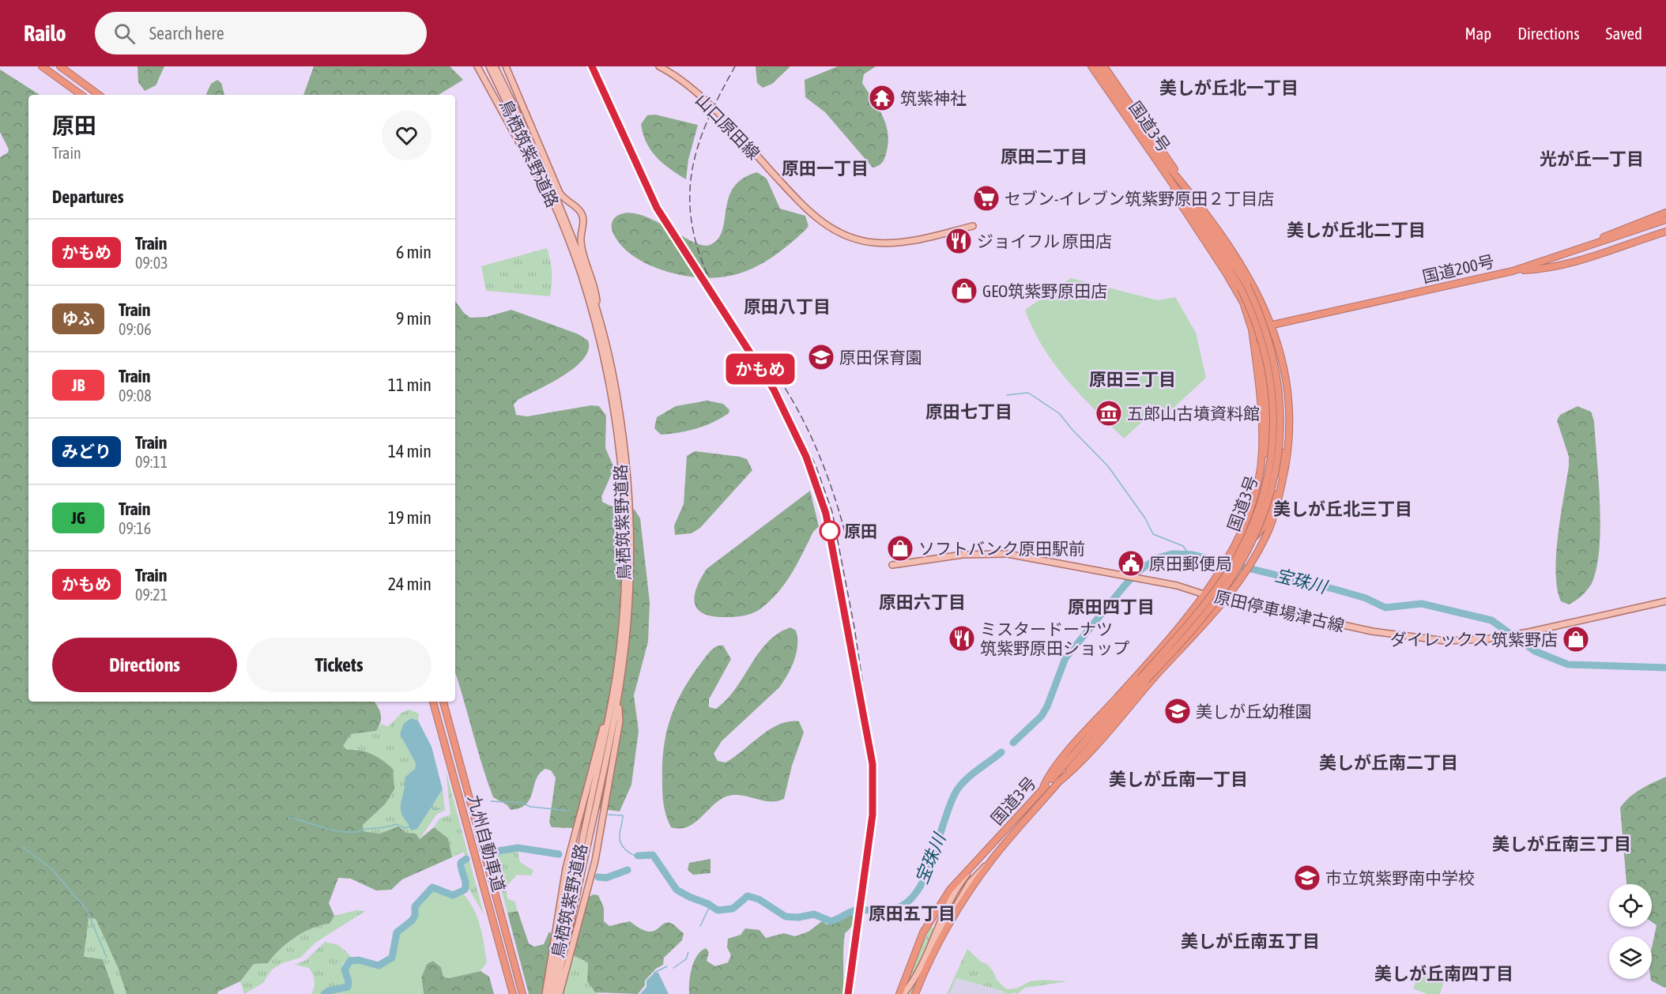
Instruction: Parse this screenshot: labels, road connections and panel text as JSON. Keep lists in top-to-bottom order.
{
  "streets": {
    "highway": ["国道3号", "国道200号", "九州自動車道"],
    "main road": ["山口原田線", "鳥栖筑紫野道路", "原田停車場津古線"]
  },
  "districts": [
    "美しが丘北一丁目",
    "原田二丁目",
    "光が丘一丁目",
    "原田一丁目",
    "美しが丘北二丁目",
    "原田八丁目",
    "原田三丁目",
    "原田七丁目",
    "美しが丘北三丁目",
    "原田六丁目",
    "原田四丁目",
    "美しが丘南二丁目",
    "美しが丘南一丁目",
    "美しが丘南三丁目",
    "原田五丁目",
    "美しが丘南五丁目",
    "美しが丘南四丁目"
  ],
  "water": ["宝珠川"],
  "places": {
    "temple": ["筑紫神社"],
    "supermarket": ["セブン-イレブン筑紫野原田２丁目店"],
    "restaurant": ["ジョイフル 原田店", "ミスタードーナツ 筑紫野原田ショップ"],
    "shop": ["GEO筑紫野原田店", "ソフトバンク原田駅前", "ダイレックス 筑紫野店"],
    "school or university": ["原田保育園", "美しが丘幼稚園", "市立筑紫野南中学校"],
    "museum": ["五郎山古墳資料館"],
    "other": ["原田"],
    "public building": ["原田郵便局"]
  },
  "page": {
    "header": "Railo",
    "search": "Search here",
    "nav": ["Map", "Directions", "Saved"],
    "on_map": "かもめ",
    "heading": [
      ["原田", "Train"],
      "Departures"
    ],
    "list": [
      {
        "mark": "かもめ",
        "name": "Train",
        "note": "09:03",
        "value": "6 min"
      },
      {
        "mark": "ゆふ",
        "name": "Train",
        "note": "09:06",
        "value": "9 min"
      },
      {
        "mark": "JB",
        "name": "Train",
        "note": "09:08",
        "value": "11 min"
      },
      {
        "mark": "みどり",
        "name": "Train",
        "note": "09:11",
        "value": "14 min"
      },
      {
        "mark": "JG",
        "name": "Train",
        "note": "09:16",
        "value": "19 min"
      },
      {
        "mark": "かもめ",
        "name": "Train",
        "note": "09:21",
        "value": "24 min"
      }
    ],
    "buttons": ["Directions", "Tickets"]
  }
}
